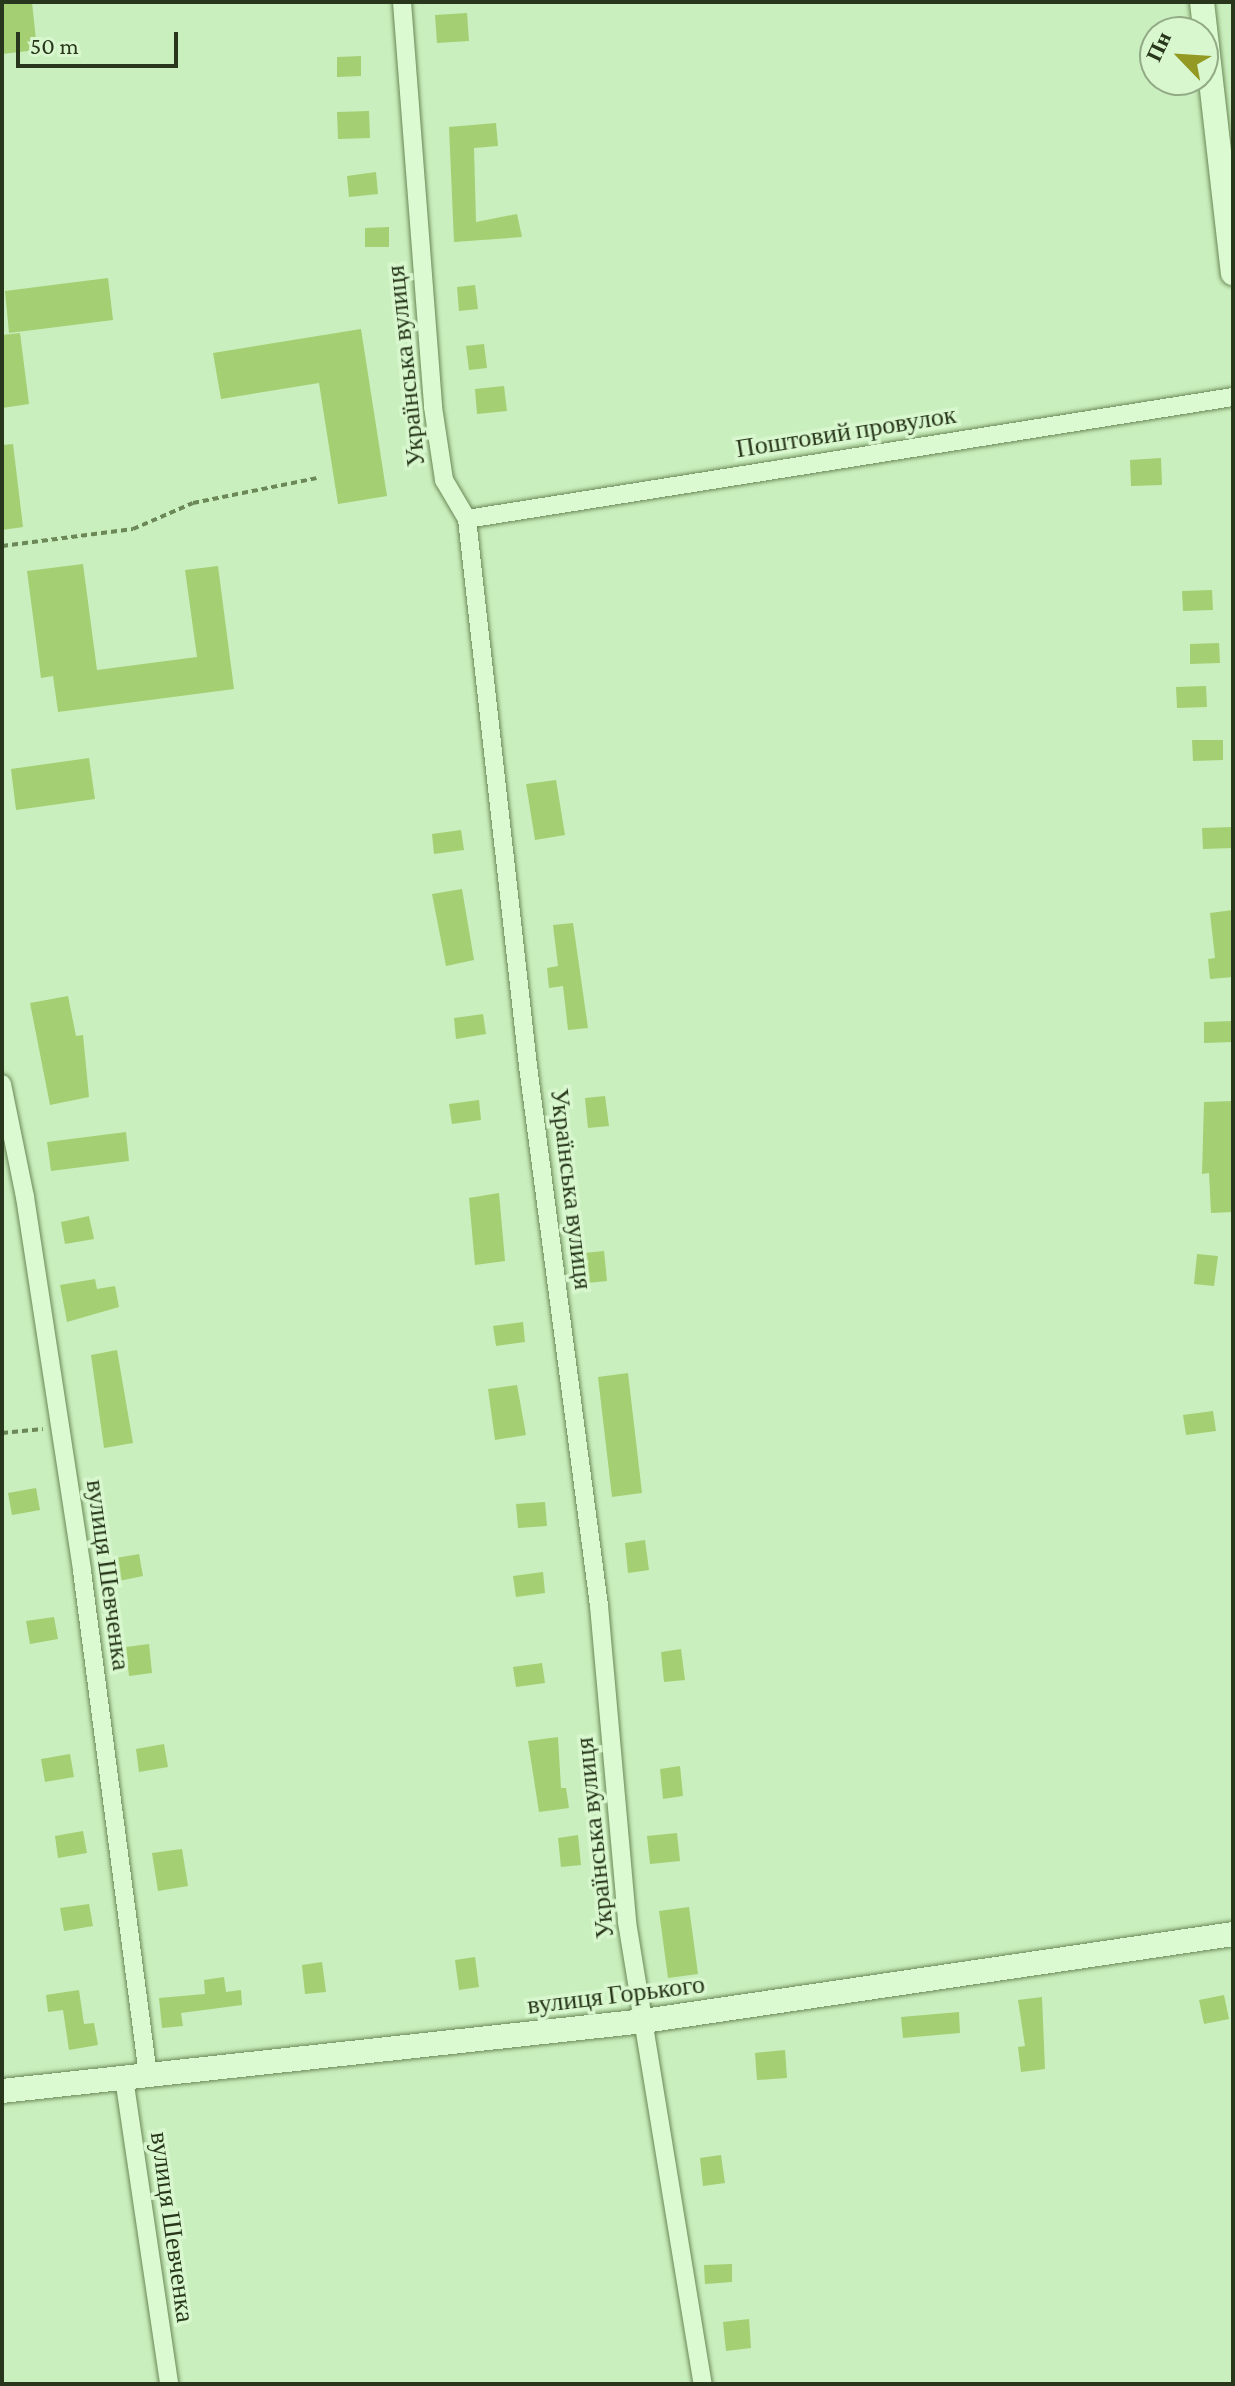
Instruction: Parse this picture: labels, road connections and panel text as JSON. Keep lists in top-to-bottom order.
{
  "streets": {
    "street": [
      "Українська вулиця",
      "Поштовий провулок",
      "вулиця Шевченка",
      "вулиця Горького"
    ]
  },
  "crossings": [
    ["Українська вулиця", "Поштовий провулок"],
    ["Українська вулиця", "вулиця Горького"],
    ["вулиця Шевченка", "вулиця Горького"]
  ],
  "scale_bar": "50 m",
  "north": "top left"
}
